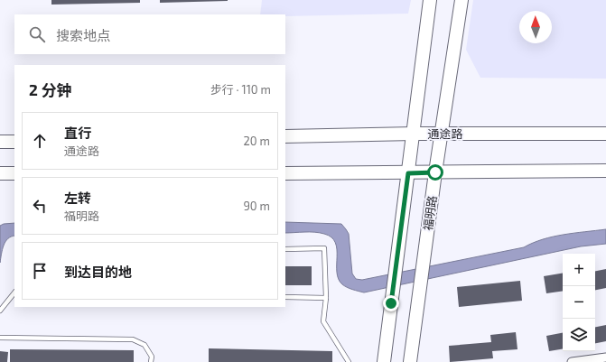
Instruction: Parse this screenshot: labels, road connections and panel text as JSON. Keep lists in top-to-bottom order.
{
  "streets": {
    "main road": ["通途路", "福明路"]
  },
  "crossings": [
    ["通途路", "福明路"]
  ],
  "north": "top",
  "page": {
    "search": "搜索地点",
    "heading": ["2 分钟", "步行 · 110 m"],
    "list": [
      ["直行", "通途路", "20 m"],
      ["左转", "福明路", "90 m"],
      "到达目的地"
    ],
    "map_buttons": ["+", "−"]
  }
}
